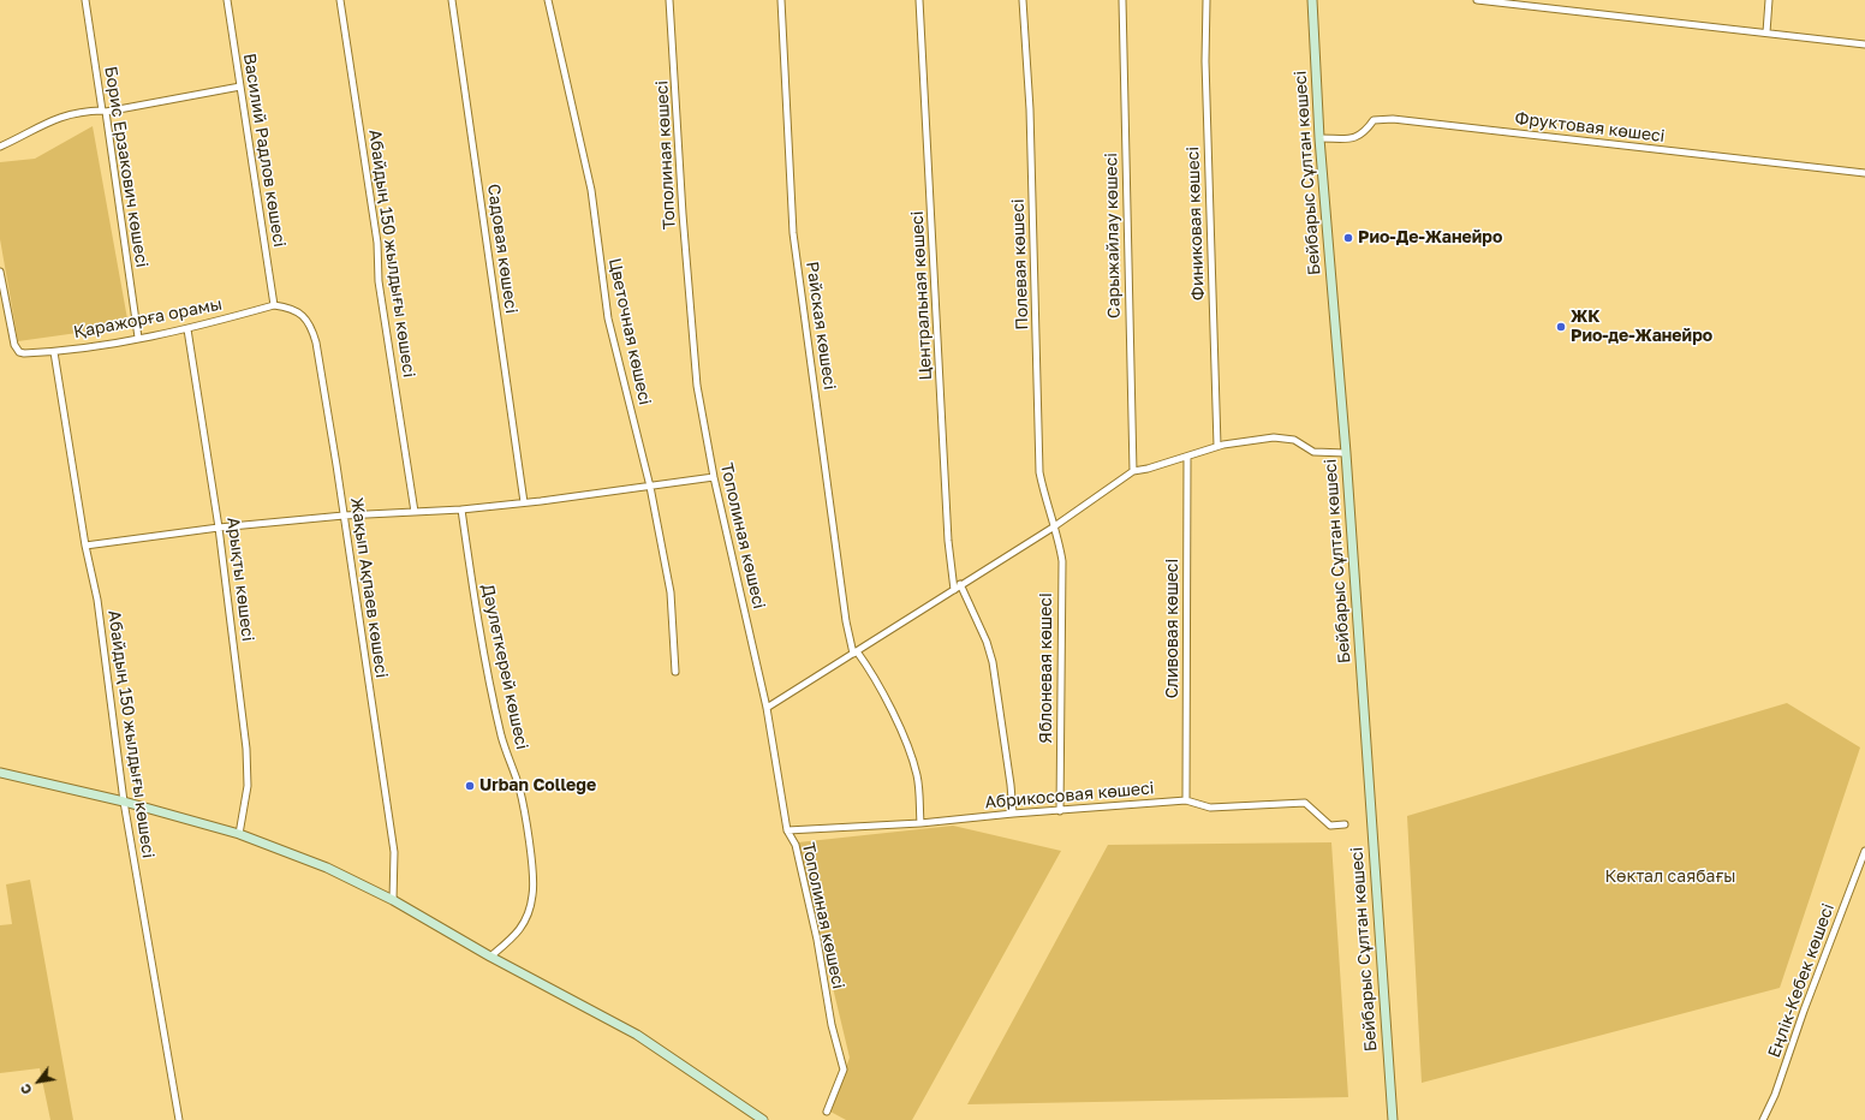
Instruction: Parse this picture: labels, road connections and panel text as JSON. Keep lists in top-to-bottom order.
{
  "streets": {
    "street": [
      "Фруктовая көшесі",
      "Василий Радлов көшесі",
      "Тополиная көшесі",
      "Борис Ерзакович көшесі",
      "Бейбарыс Сұлтан көшесі",
      "Финиковая көшесі",
      "Сарыжайлау көшесі",
      "Садовая көшесі",
      "Абайдың 150 жылдығы көшесі",
      "Полевая көшесі",
      "Центральная көшесі",
      "Қаражорға орамы",
      "Райская көшесі",
      "Цветочная көшесі",
      "Арықты көшесі",
      "Жақып Ақпаев көшесі",
      "Сливовая көшесі",
      "Дәулеткерей көшесі",
      "Яблоневая көшесі",
      "Абрикосовая көшесі",
      "Еңлік-Кебек көшесі"
    ]
  },
  "crossings": [
    ["Фруктовая көшесі", "Бейбарыс Сұлтан көшесі"],
    ["Василий Радлов көшесі", "Қаражорға орамы"],
    ["Василий Радлов көшесі", "Жақып Ақпаев көшесі"],
    ["Тополиная көшесі", "Абрикосовая көшесі"],
    ["Борис Ерзакович көшесі", "Қаражорға орамы"],
    ["Абайдың 150 жылдығы көшесі", "Қаражорға орамы"],
    ["Полевая көшесі", "Яблоневая көшесі"],
    ["Қаражорға орамы", "Арықты көшесі"],
    ["Қаражорға орамы", "Жақып Ақпаев көшесі"],
    ["Сливовая көшесі", "Абрикосовая көшесі"],
    ["Яблоневая көшесі", "Абрикосовая көшесі"]
  ],
  "parks": ["Көктал саябағы"],
  "places": ["Рио-Де-Жанейро", "ЖК Рио-де-Жанейро", "Urban College"],
  "north": "bottom left"
}
